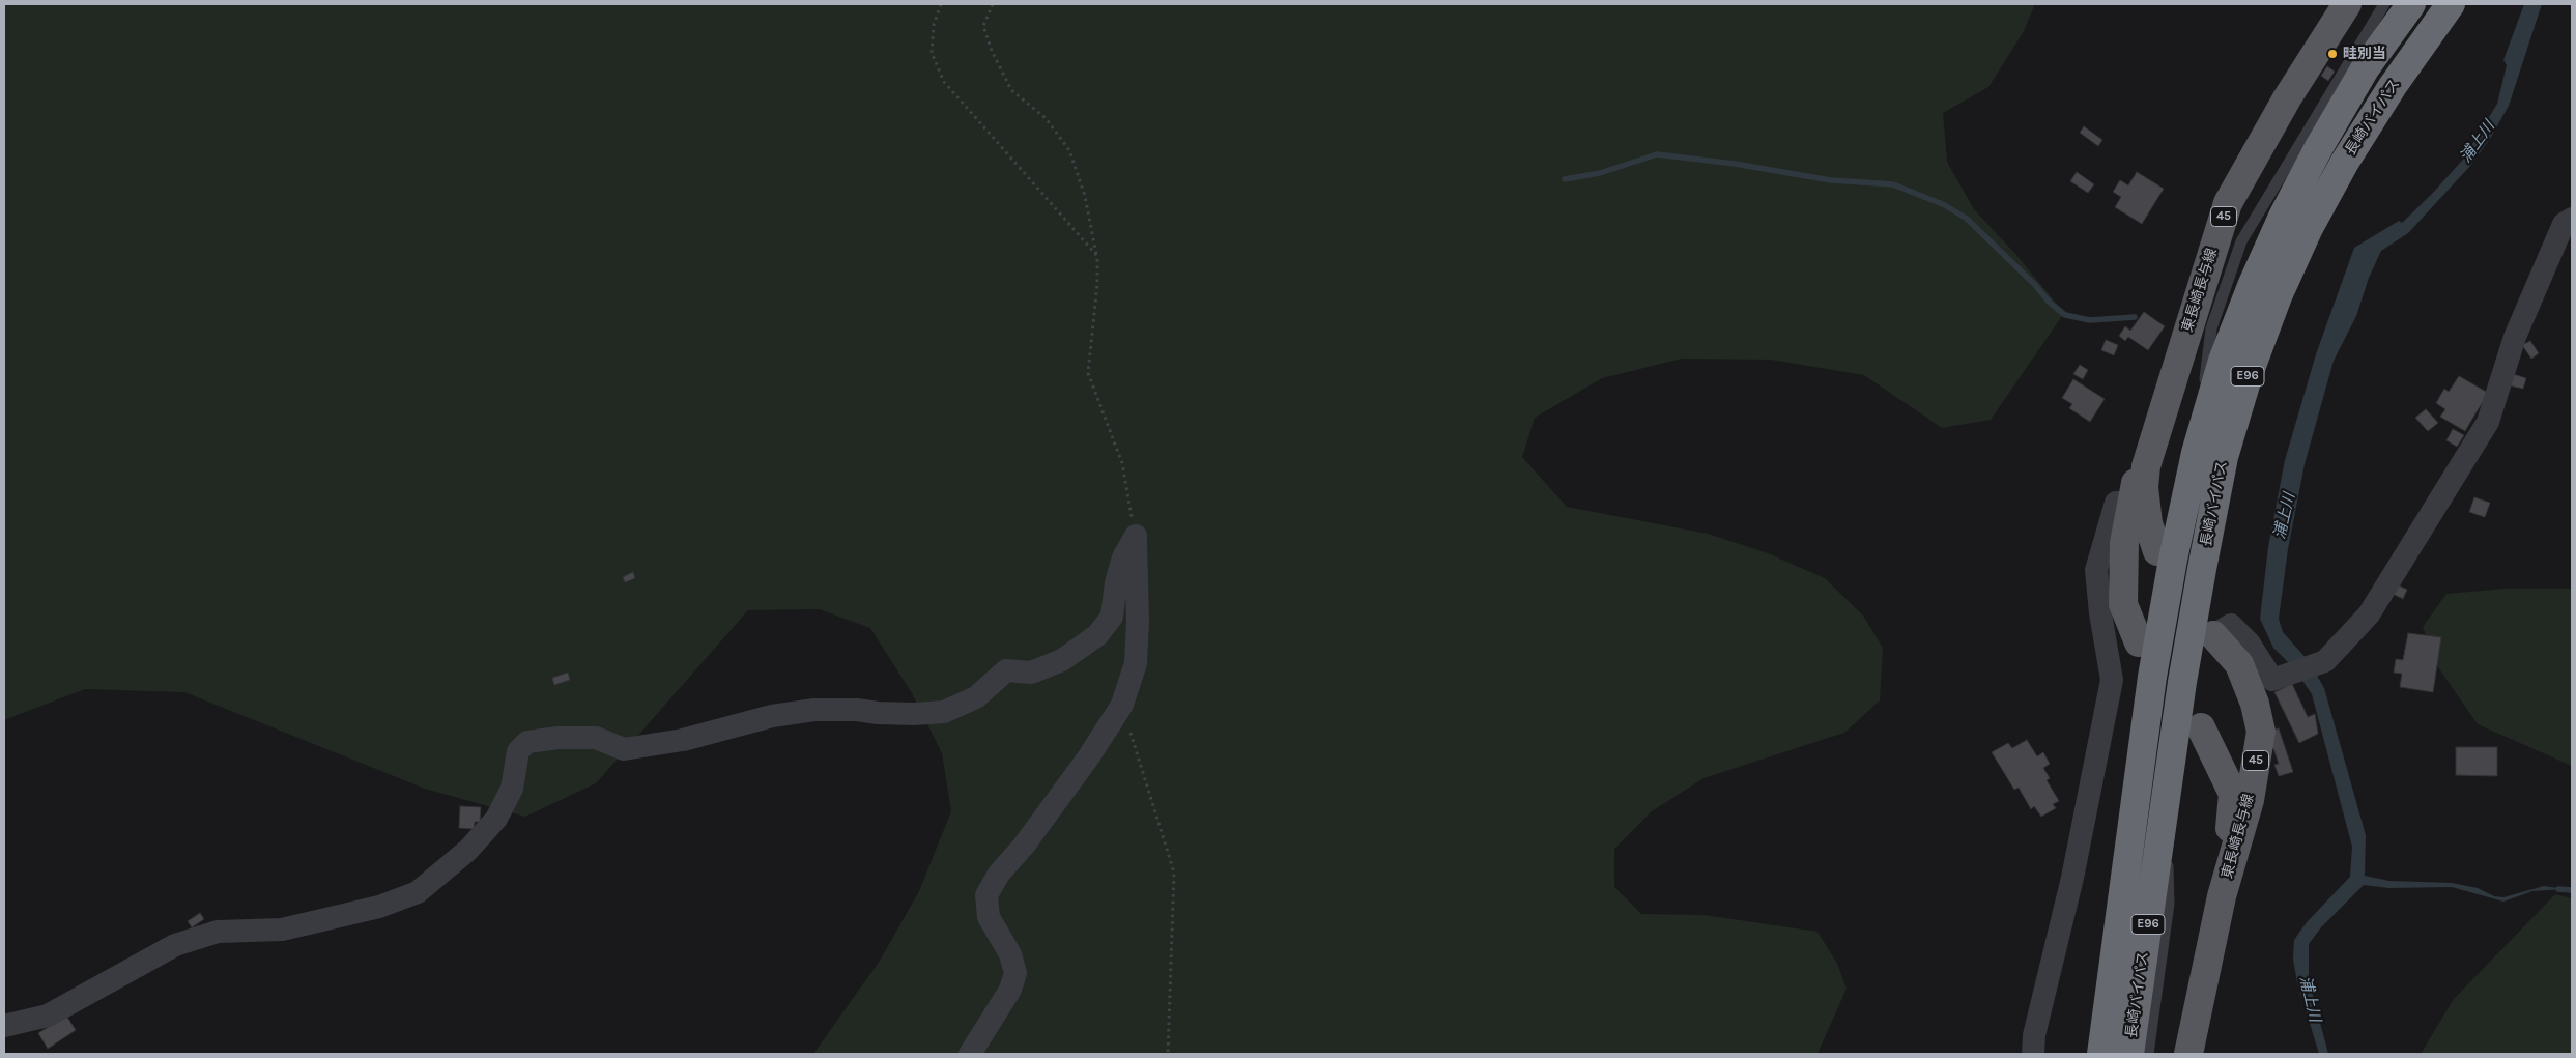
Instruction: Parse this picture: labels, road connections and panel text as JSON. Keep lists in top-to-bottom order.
{
  "streets": {
    "highway": ["長崎バイパス", "E96"],
    "main road": ["45", "東長崎長与線"]
  },
  "water": ["浦上川"],
  "places": ["畦別当"]
}
